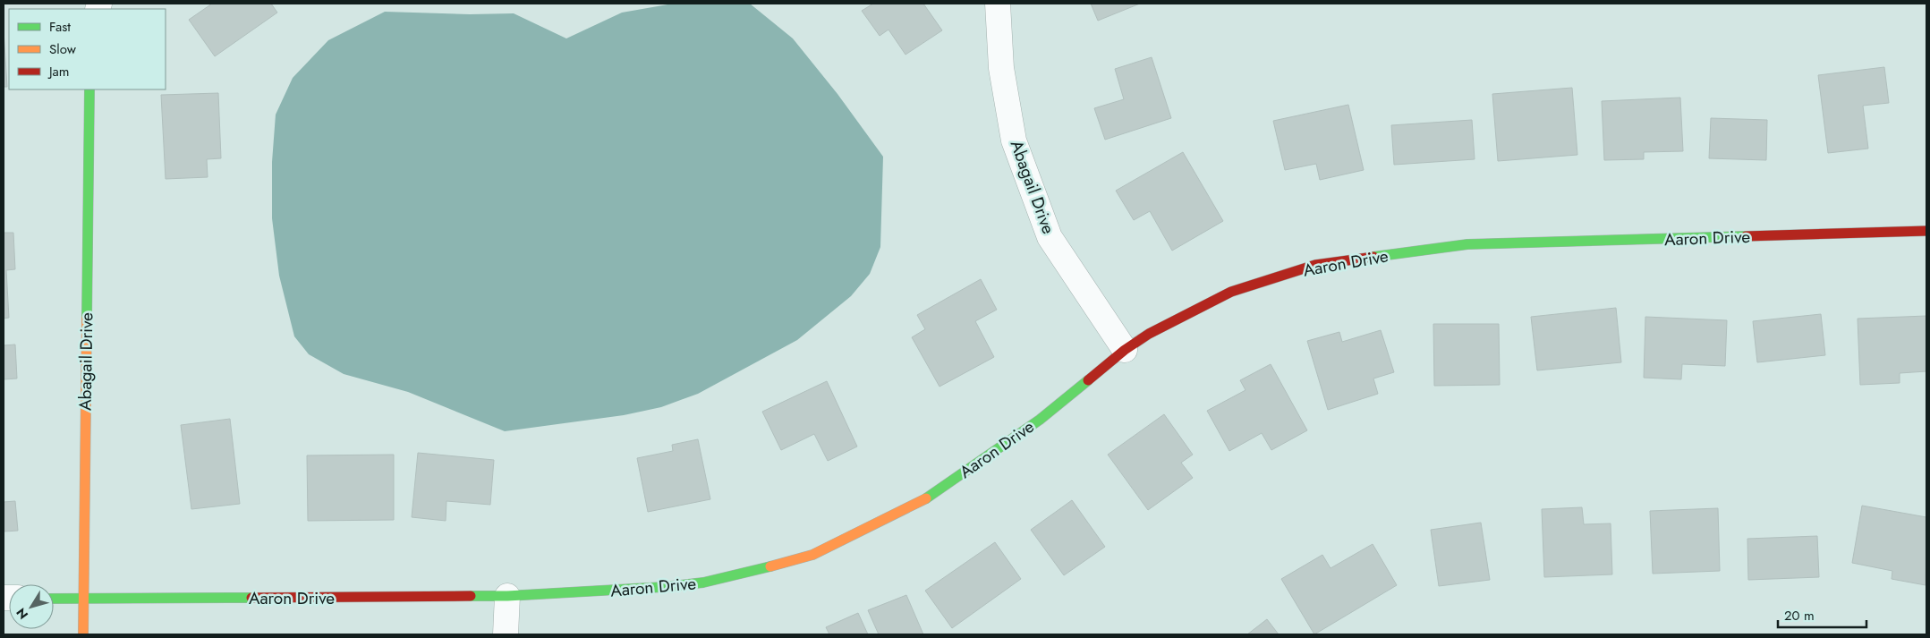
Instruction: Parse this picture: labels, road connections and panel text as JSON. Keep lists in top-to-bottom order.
{
  "streets": {
    "street": ["Abagail Drive", "Aaron Drive"]
  },
  "crossings": [
    ["Abagail Drive", "Aaron Drive"]
  ],
  "legend": ["Fast", "Slow", "Jam"],
  "scale_bar": "20 m",
  "north": "bottom left"
}
